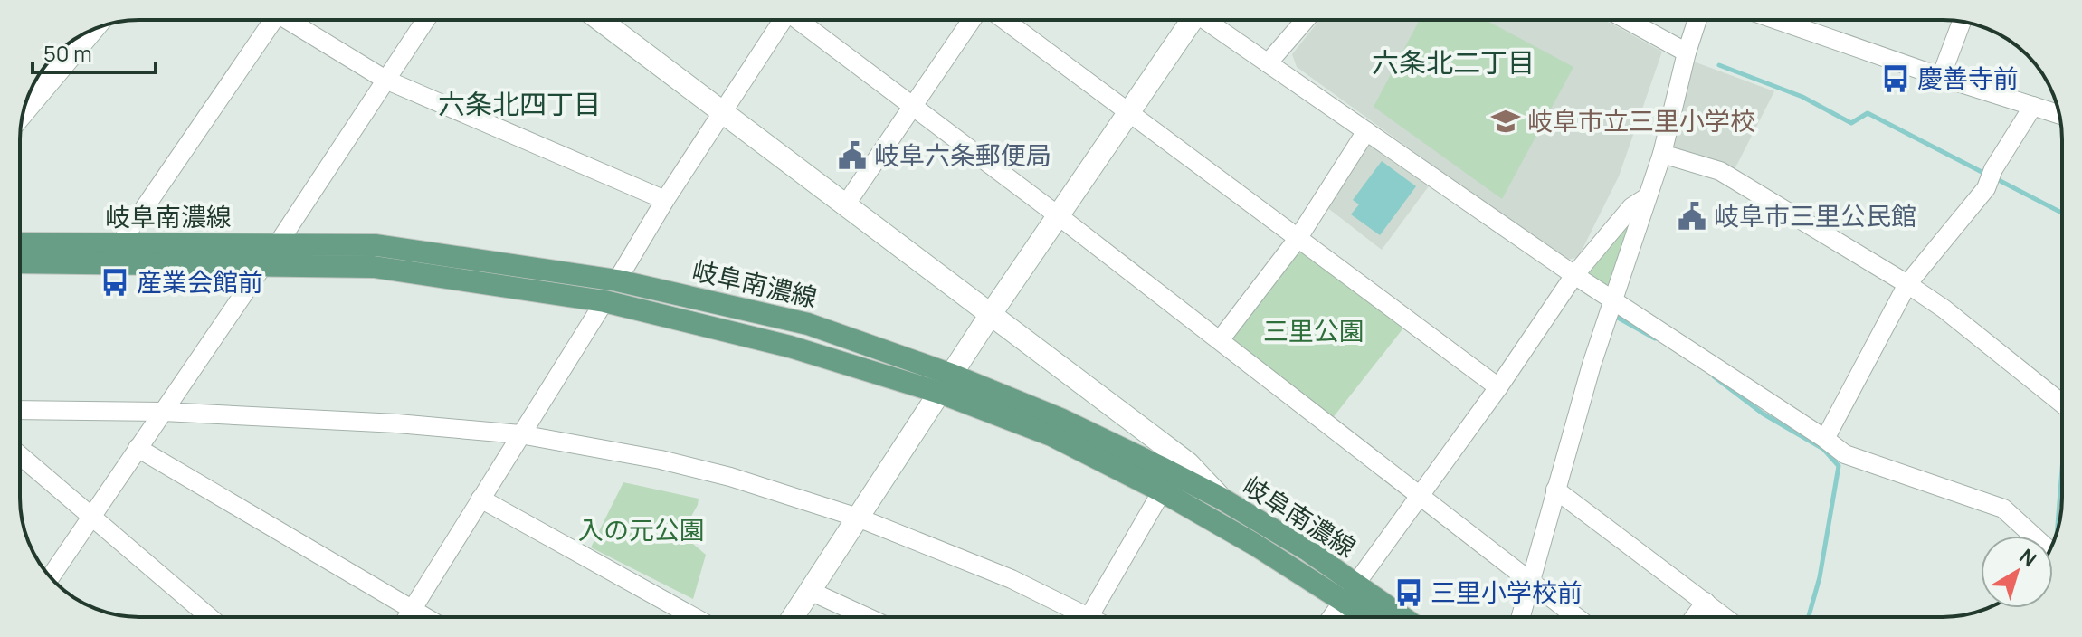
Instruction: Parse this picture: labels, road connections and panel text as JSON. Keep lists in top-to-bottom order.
{
  "streets": {
    "main road": ["岐阜南濃線"]
  },
  "districts": ["六条北二丁目", "六条北四丁目"],
  "parks": ["三里公園", "入の元公園"],
  "places": {
    "bus stop": ["慶善寺前", "産業会館前", "三里小学校前"],
    "school or university": ["岐阜市立三里小学校"],
    "public building": ["岐阜六条郵便局", "岐阜市三里公民館"]
  },
  "scale_bar": "50 m",
  "north": "top right"
}
